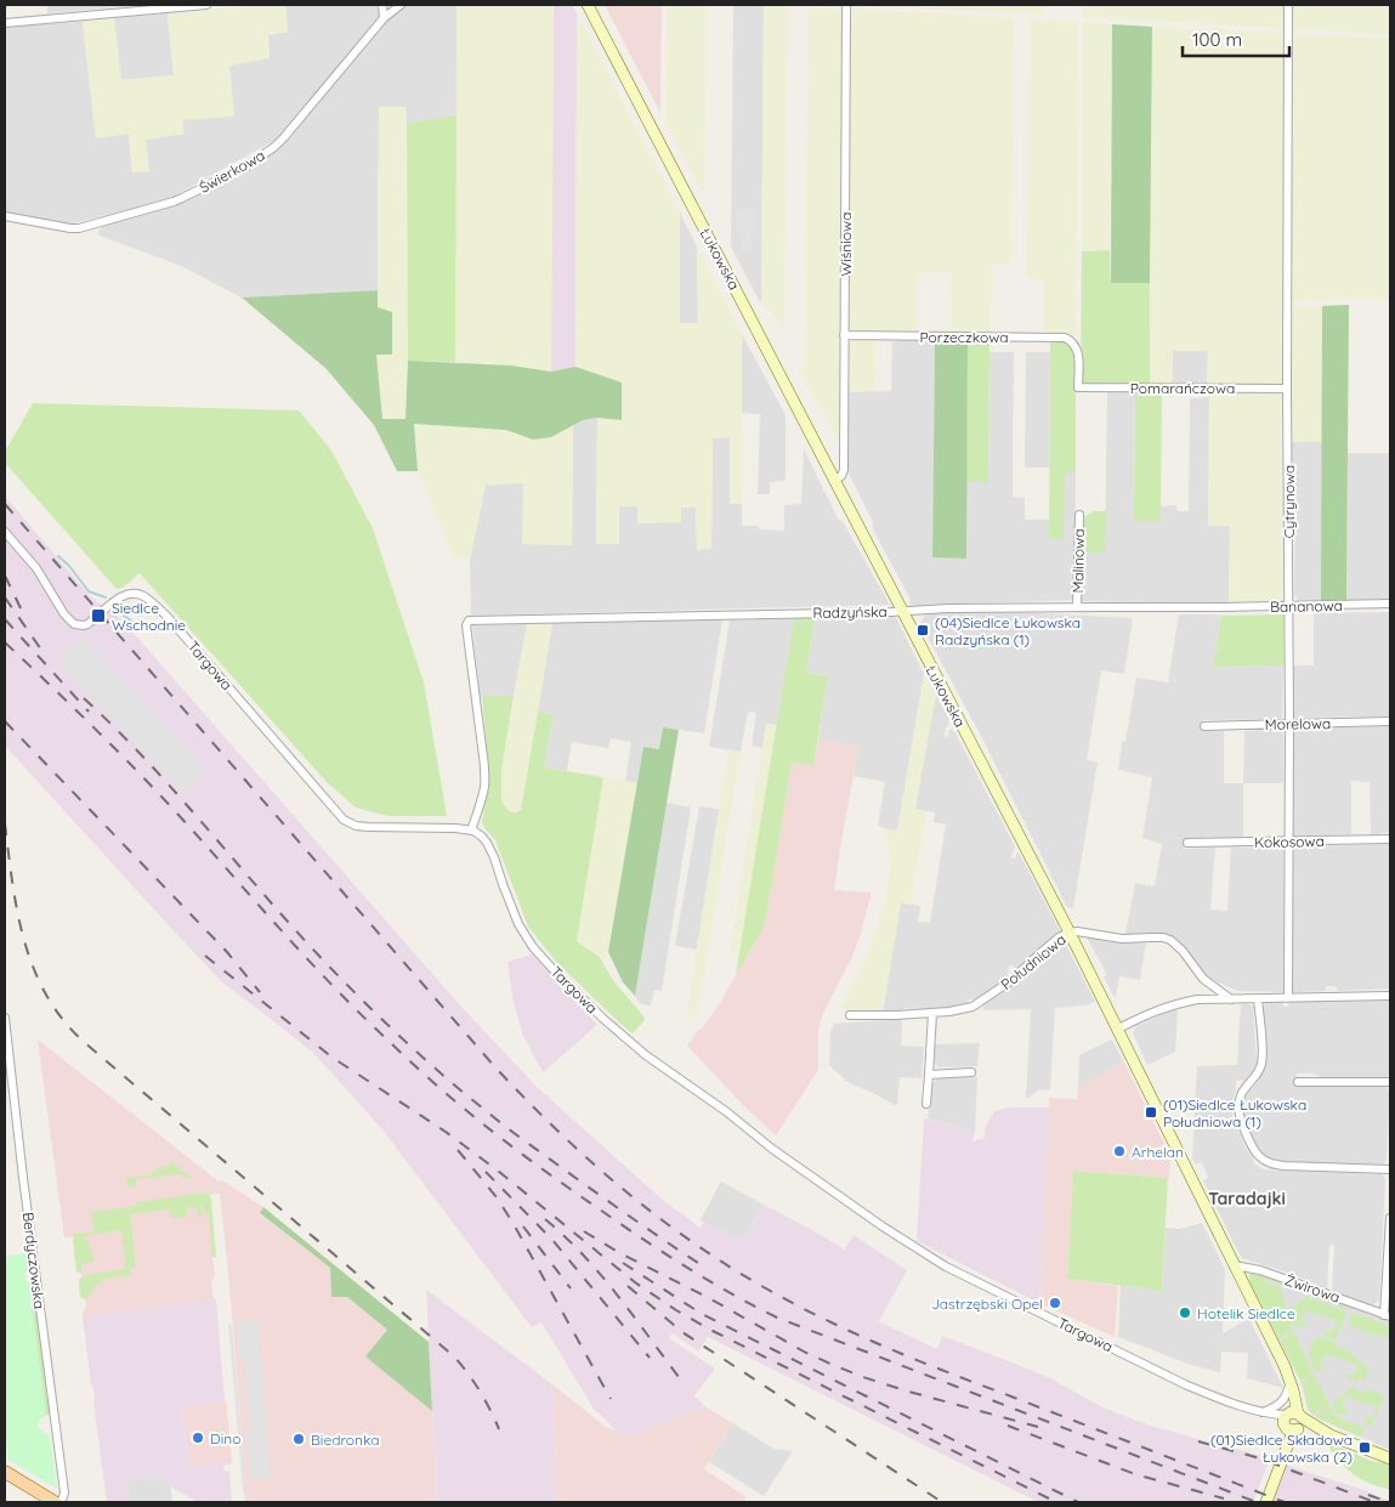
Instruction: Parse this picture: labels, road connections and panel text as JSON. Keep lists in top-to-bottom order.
{
  "streets": {
    "main road": ["Łukowska"],
    "street": [
      "Świerkowa",
      "Wiśniowa",
      "Porzeczkowa",
      "Pomarańczowa",
      "Cytrynowa",
      "Malinowa",
      "Bananowa",
      "Radzyńska",
      "Targowa",
      "Morelowa",
      "Kokosowa",
      "Południowa",
      "Berdyczowska",
      "Żwirowa"
    ]
  },
  "crossings": [
    ["Wiśniowa", "Łukowska"],
    ["Wiśniowa", "Porzeczkowa"],
    ["Łukowska", "Radzyńska"],
    ["Łukowska", "Południowa"],
    ["Łukowska", "Żwirowa"],
    ["Porzeczkowa", "Pomarańczowa"],
    ["Pomarańczowa", "Cytrynowa"],
    ["Cytrynowa", "Bananowa"],
    ["Cytrynowa", "Morelowa"],
    ["Cytrynowa", "Kokosowa"],
    ["Malinowa", "Radzyńska"],
    ["Bananowa", "Radzyńska"],
    ["Radzyńska", "Targowa"]
  ],
  "districts": ["Taradajki"],
  "places": {
    "transit": [
      "Siedlce Wschodnie",
      "(04)Siedlce Łukowska Radzyńska (1)",
      "(01)Siedlce Łukowska Południowa (1)",
      "(01)Siedlce Składowa Łukowska (2)"
    ],
    "other": [
      "Arhelan",
      "Jastrzębski Opel",
      "Hotelik Siedlce",
      "Dino",
      "Biedronka"
    ]
  },
  "scale_bar": "100 m"
}
